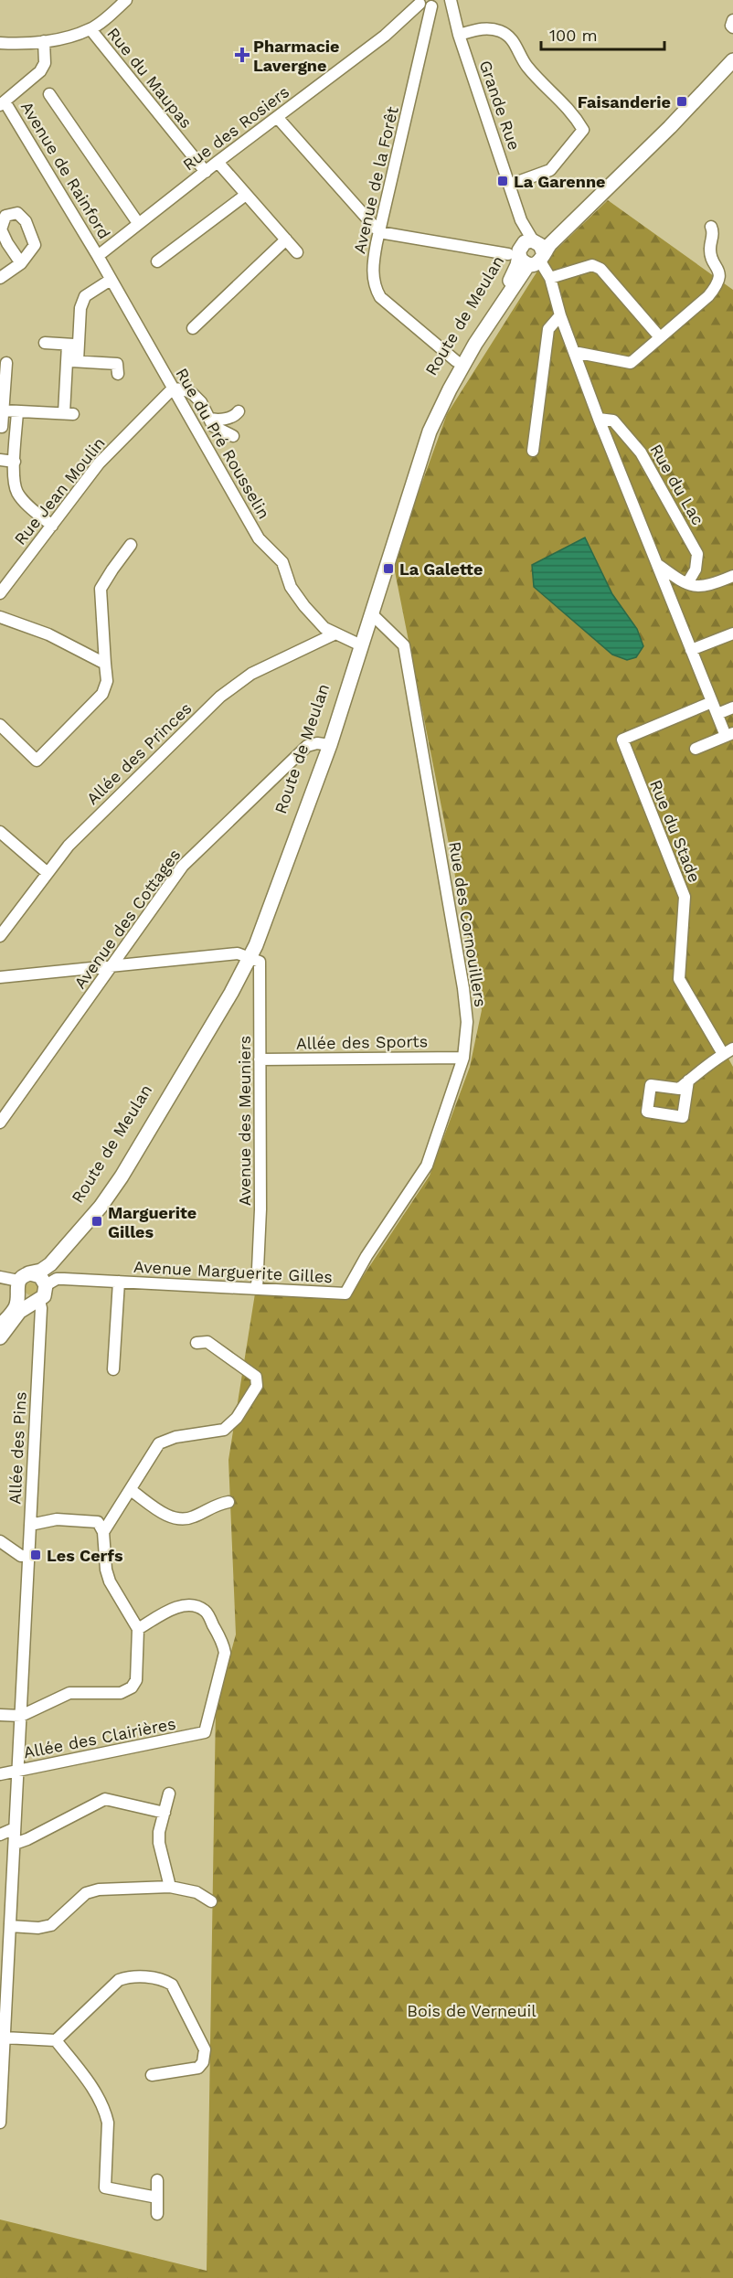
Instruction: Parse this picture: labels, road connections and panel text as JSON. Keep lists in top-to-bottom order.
{
  "streets": {
    "main road": ["Route de Meulan"],
    "street": [
      "Rue du Maupas",
      "Grande Rue",
      "Rue des Rosiers",
      "Avenue de Rainford",
      "Avenue de la Forêt",
      "Rue du Pré Rousselin",
      "Rue du Lac",
      "Rue Jean Moulin",
      "Allée des Princes",
      "Rue du Stade",
      "Avenue des Cottages",
      "Rue des Cornouillers",
      "Allée des Sports",
      "Avenue des Meuniers",
      "Avenue Marguerite Gilles",
      "Allée des Pins",
      "Allée des Clairières"
    ]
  },
  "crossings": [
    ["Rue du Maupas", "Rue des Rosiers"],
    ["Grande Rue", "Route de Meulan"],
    ["Rue des Rosiers", "Avenue de Rainford"],
    ["Rue des Rosiers", "Rue du Pré Rousselin"],
    ["Avenue de Rainford", "Rue du Pré Rousselin"],
    ["Avenue de la Forêt", "Route de Meulan"],
    ["Route de Meulan", "Avenue des Cottages"],
    ["Route de Meulan", "Rue des Cornouillers"],
    ["Route de Meulan", "Avenue des Meuniers"],
    ["Route de Meulan", "Avenue Marguerite Gilles"],
    ["Route de Meulan", "Allée des Pins"],
    ["Rue du Pré Rousselin", "Rue Jean Moulin"],
    ["Rue du Pré Rousselin", "Allée des Princes"],
    ["Rue des Cornouillers", "Allée des Sports"],
    ["Rue des Cornouillers", "Avenue Marguerite Gilles"],
    ["Allée des Sports", "Avenue des Meuniers"],
    ["Avenue des Meuniers", "Avenue Marguerite Gilles"],
    ["Avenue Marguerite Gilles", "Allée des Pins"],
    ["Allée des Pins", "Allée des Clairières"]
  ],
  "parks": ["Bois de Verneuil"],
  "places": {
    "health": ["Pharmacie Lavergne"],
    "transit": [
      "Faisanderie",
      "La Garenne",
      "La Galette",
      "Marguerite Gilles",
      "Les Cerfs"
    ]
  },
  "scale_bar": "100 m"
}
